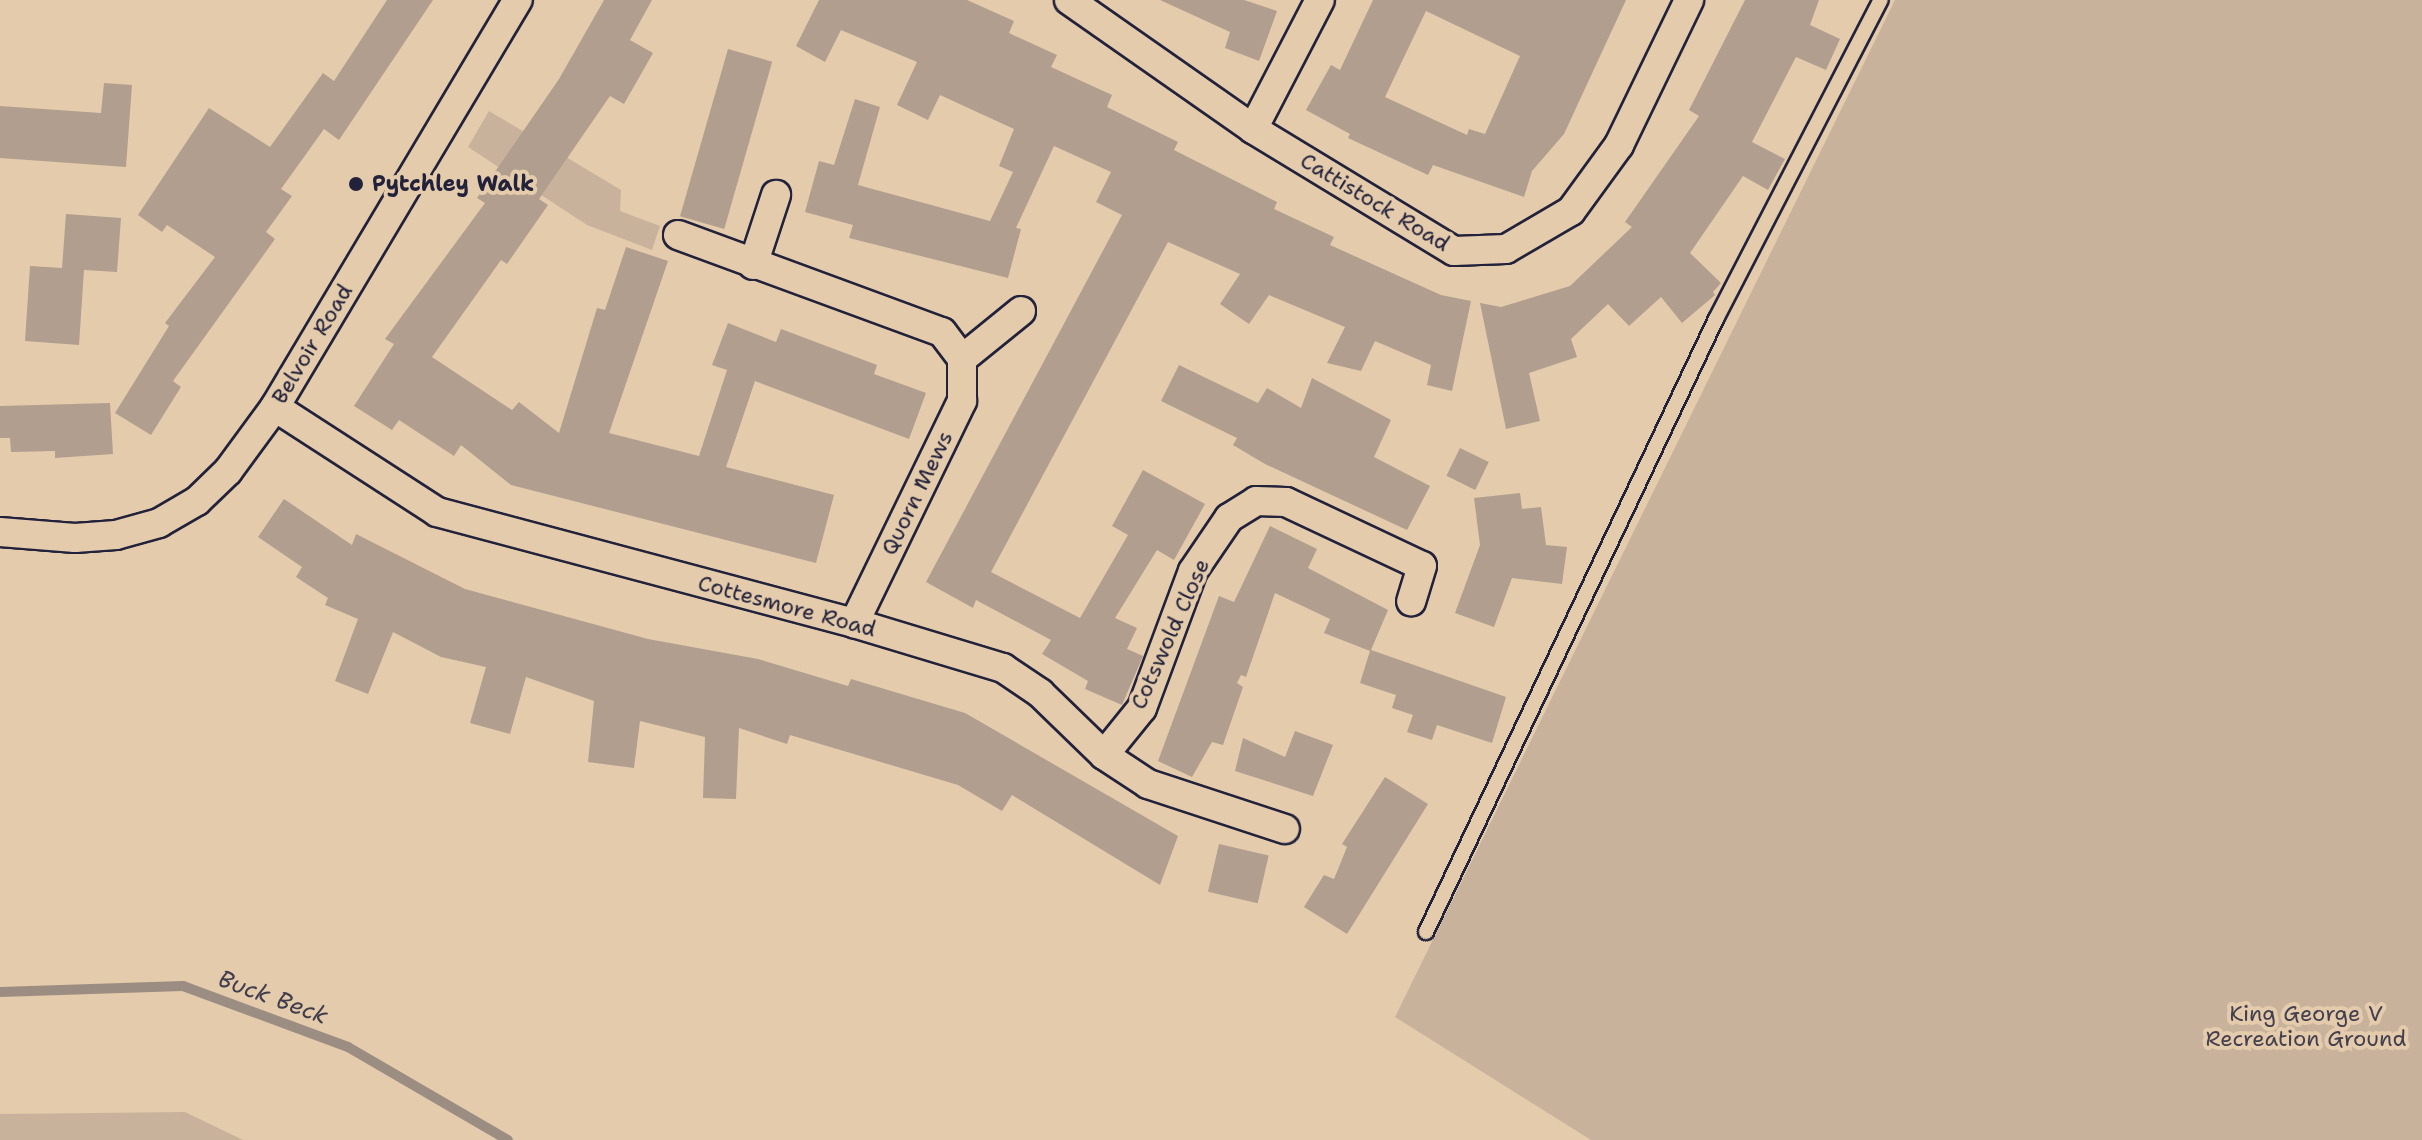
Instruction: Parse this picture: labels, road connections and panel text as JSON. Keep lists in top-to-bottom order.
{
  "streets": {
    "street": [
      "Cattistock Road",
      "Belvoir Road",
      "Quorn Mews",
      "Cottesmore Road",
      "Cotswold Close"
    ]
  },
  "crossings": [
    ["Belvoir Road", "Cottesmore Road"],
    ["Quorn Mews", "Cottesmore Road"],
    ["Cottesmore Road", "Cotswold Close"]
  ],
  "water": ["Buck Beck"],
  "parks": ["King George V Recreation Ground"],
  "places": ["Pytchley Walk"]
}
